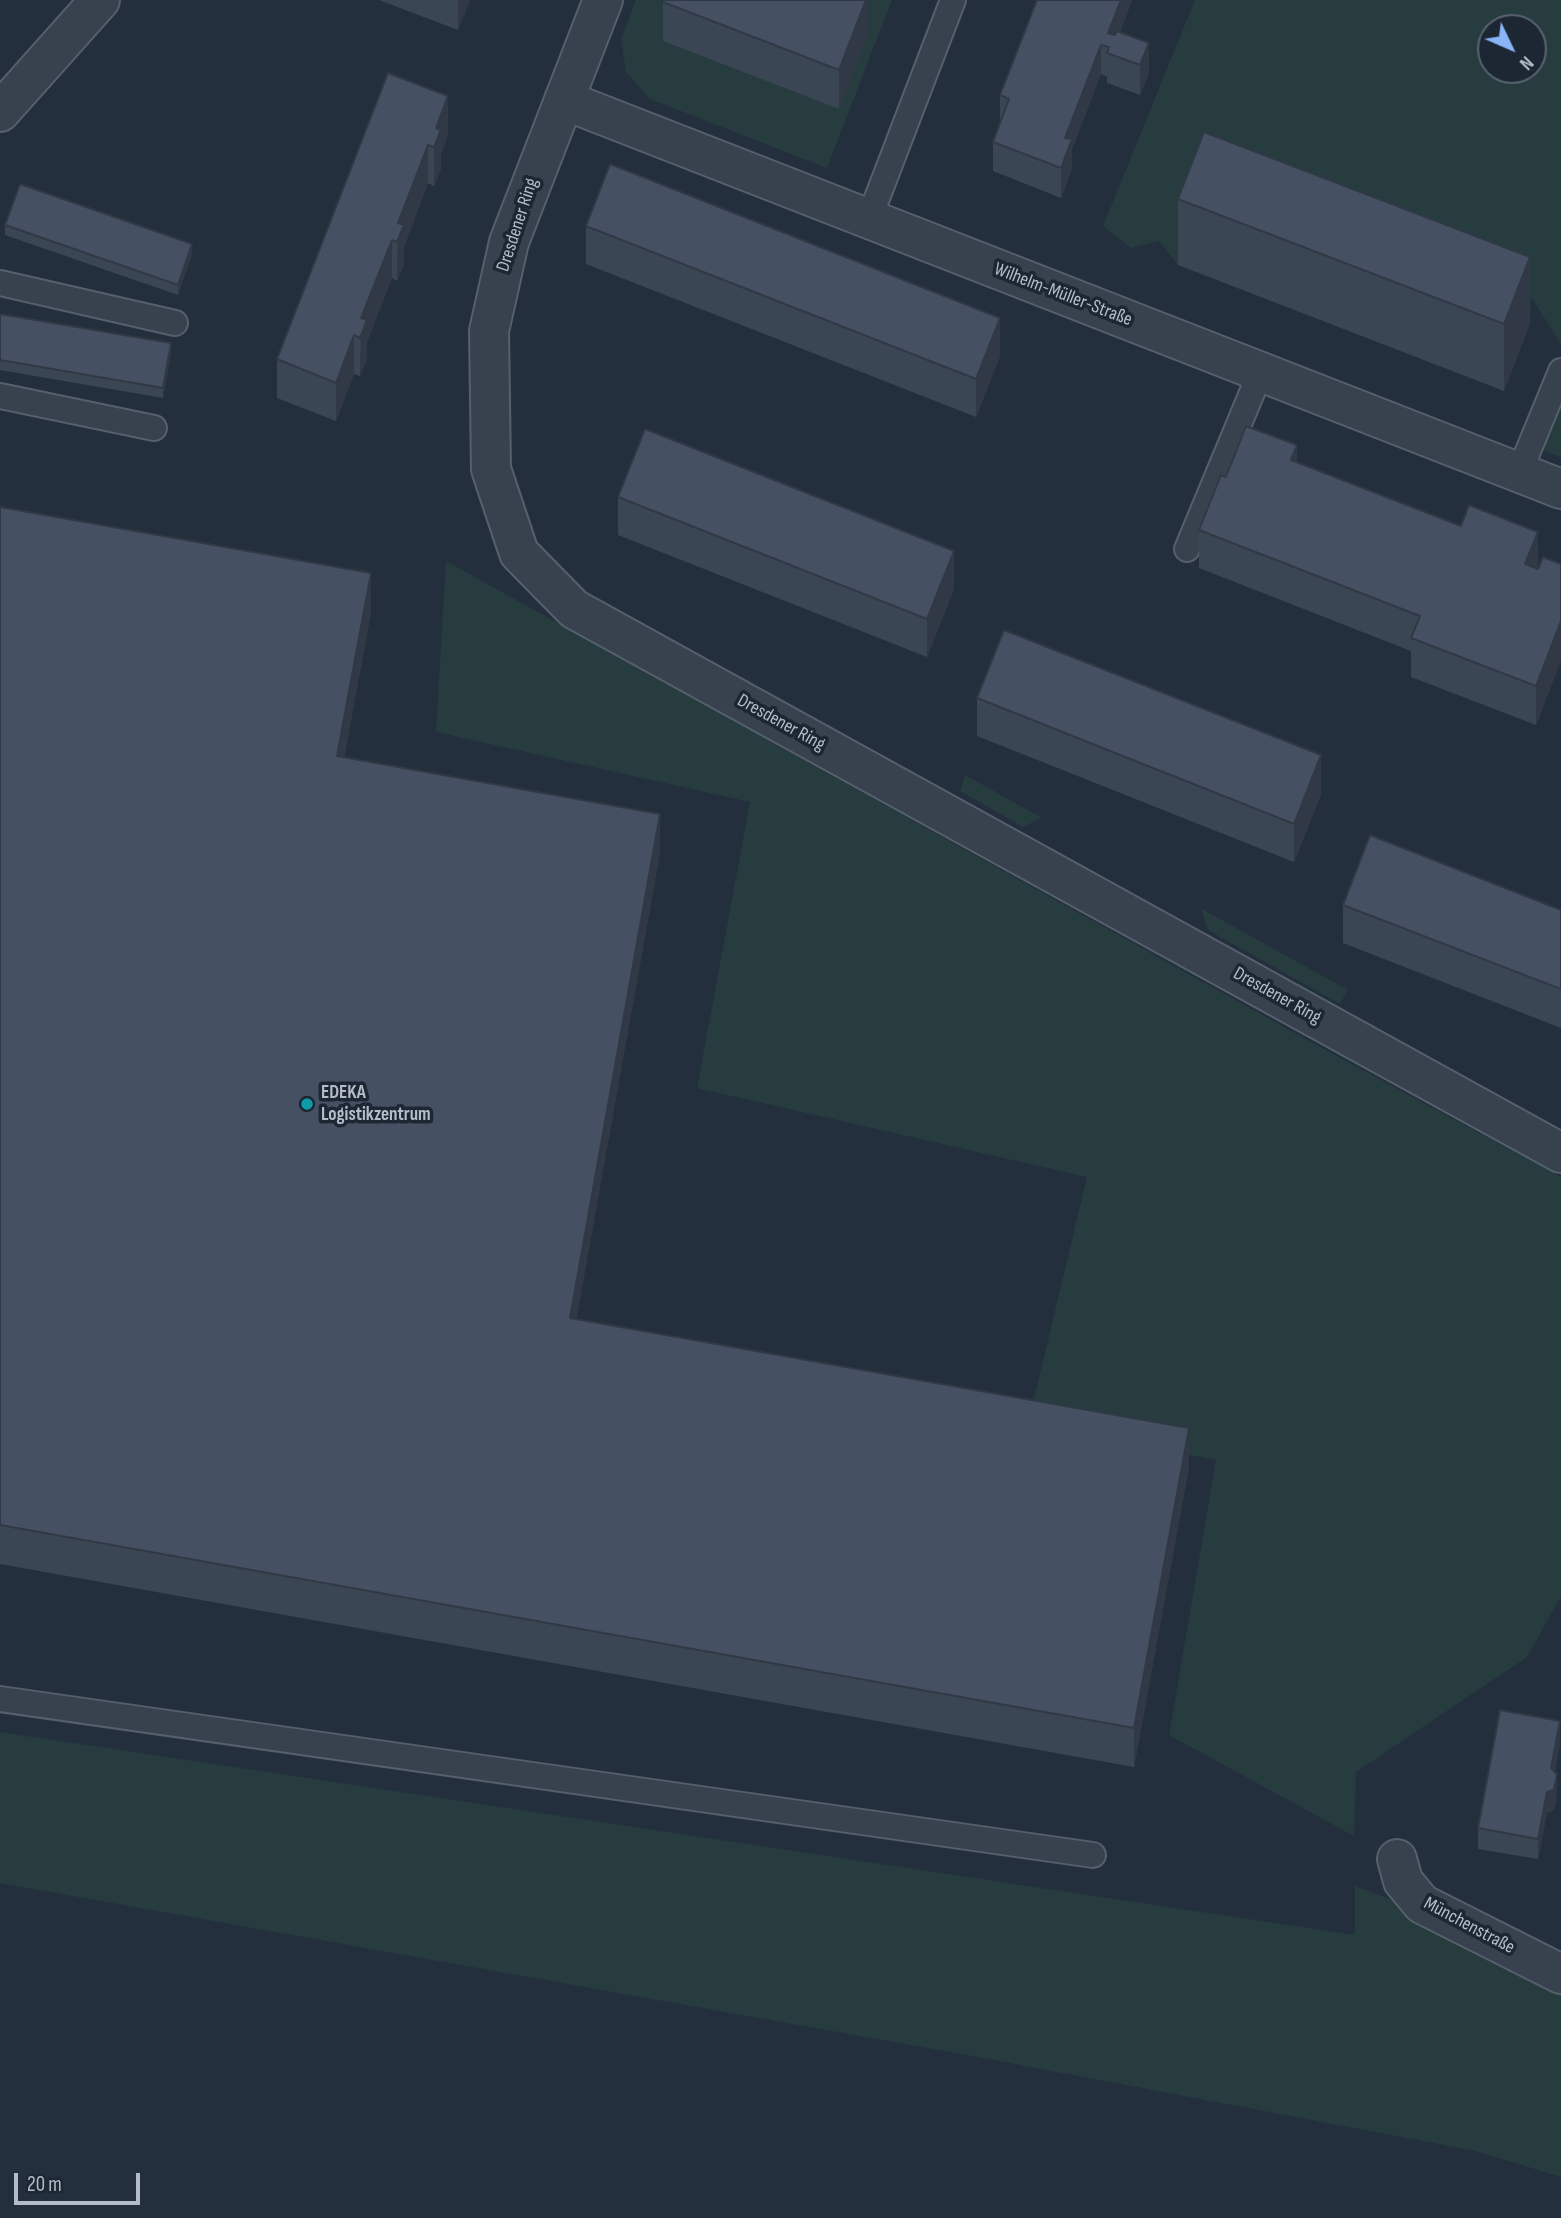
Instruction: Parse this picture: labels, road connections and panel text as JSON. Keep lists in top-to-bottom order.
{
  "streets": {
    "street": ["Dresdener Ring", "Wilhelm-Müller-Straße", "Münchenstraße"]
  },
  "crossings": [
    ["Dresdener Ring", "Wilhelm-Müller-Straße"]
  ],
  "places": ["EDEKA Logistikzentrum"],
  "scale_bar": "20 m",
  "north": "bottom right"
}
